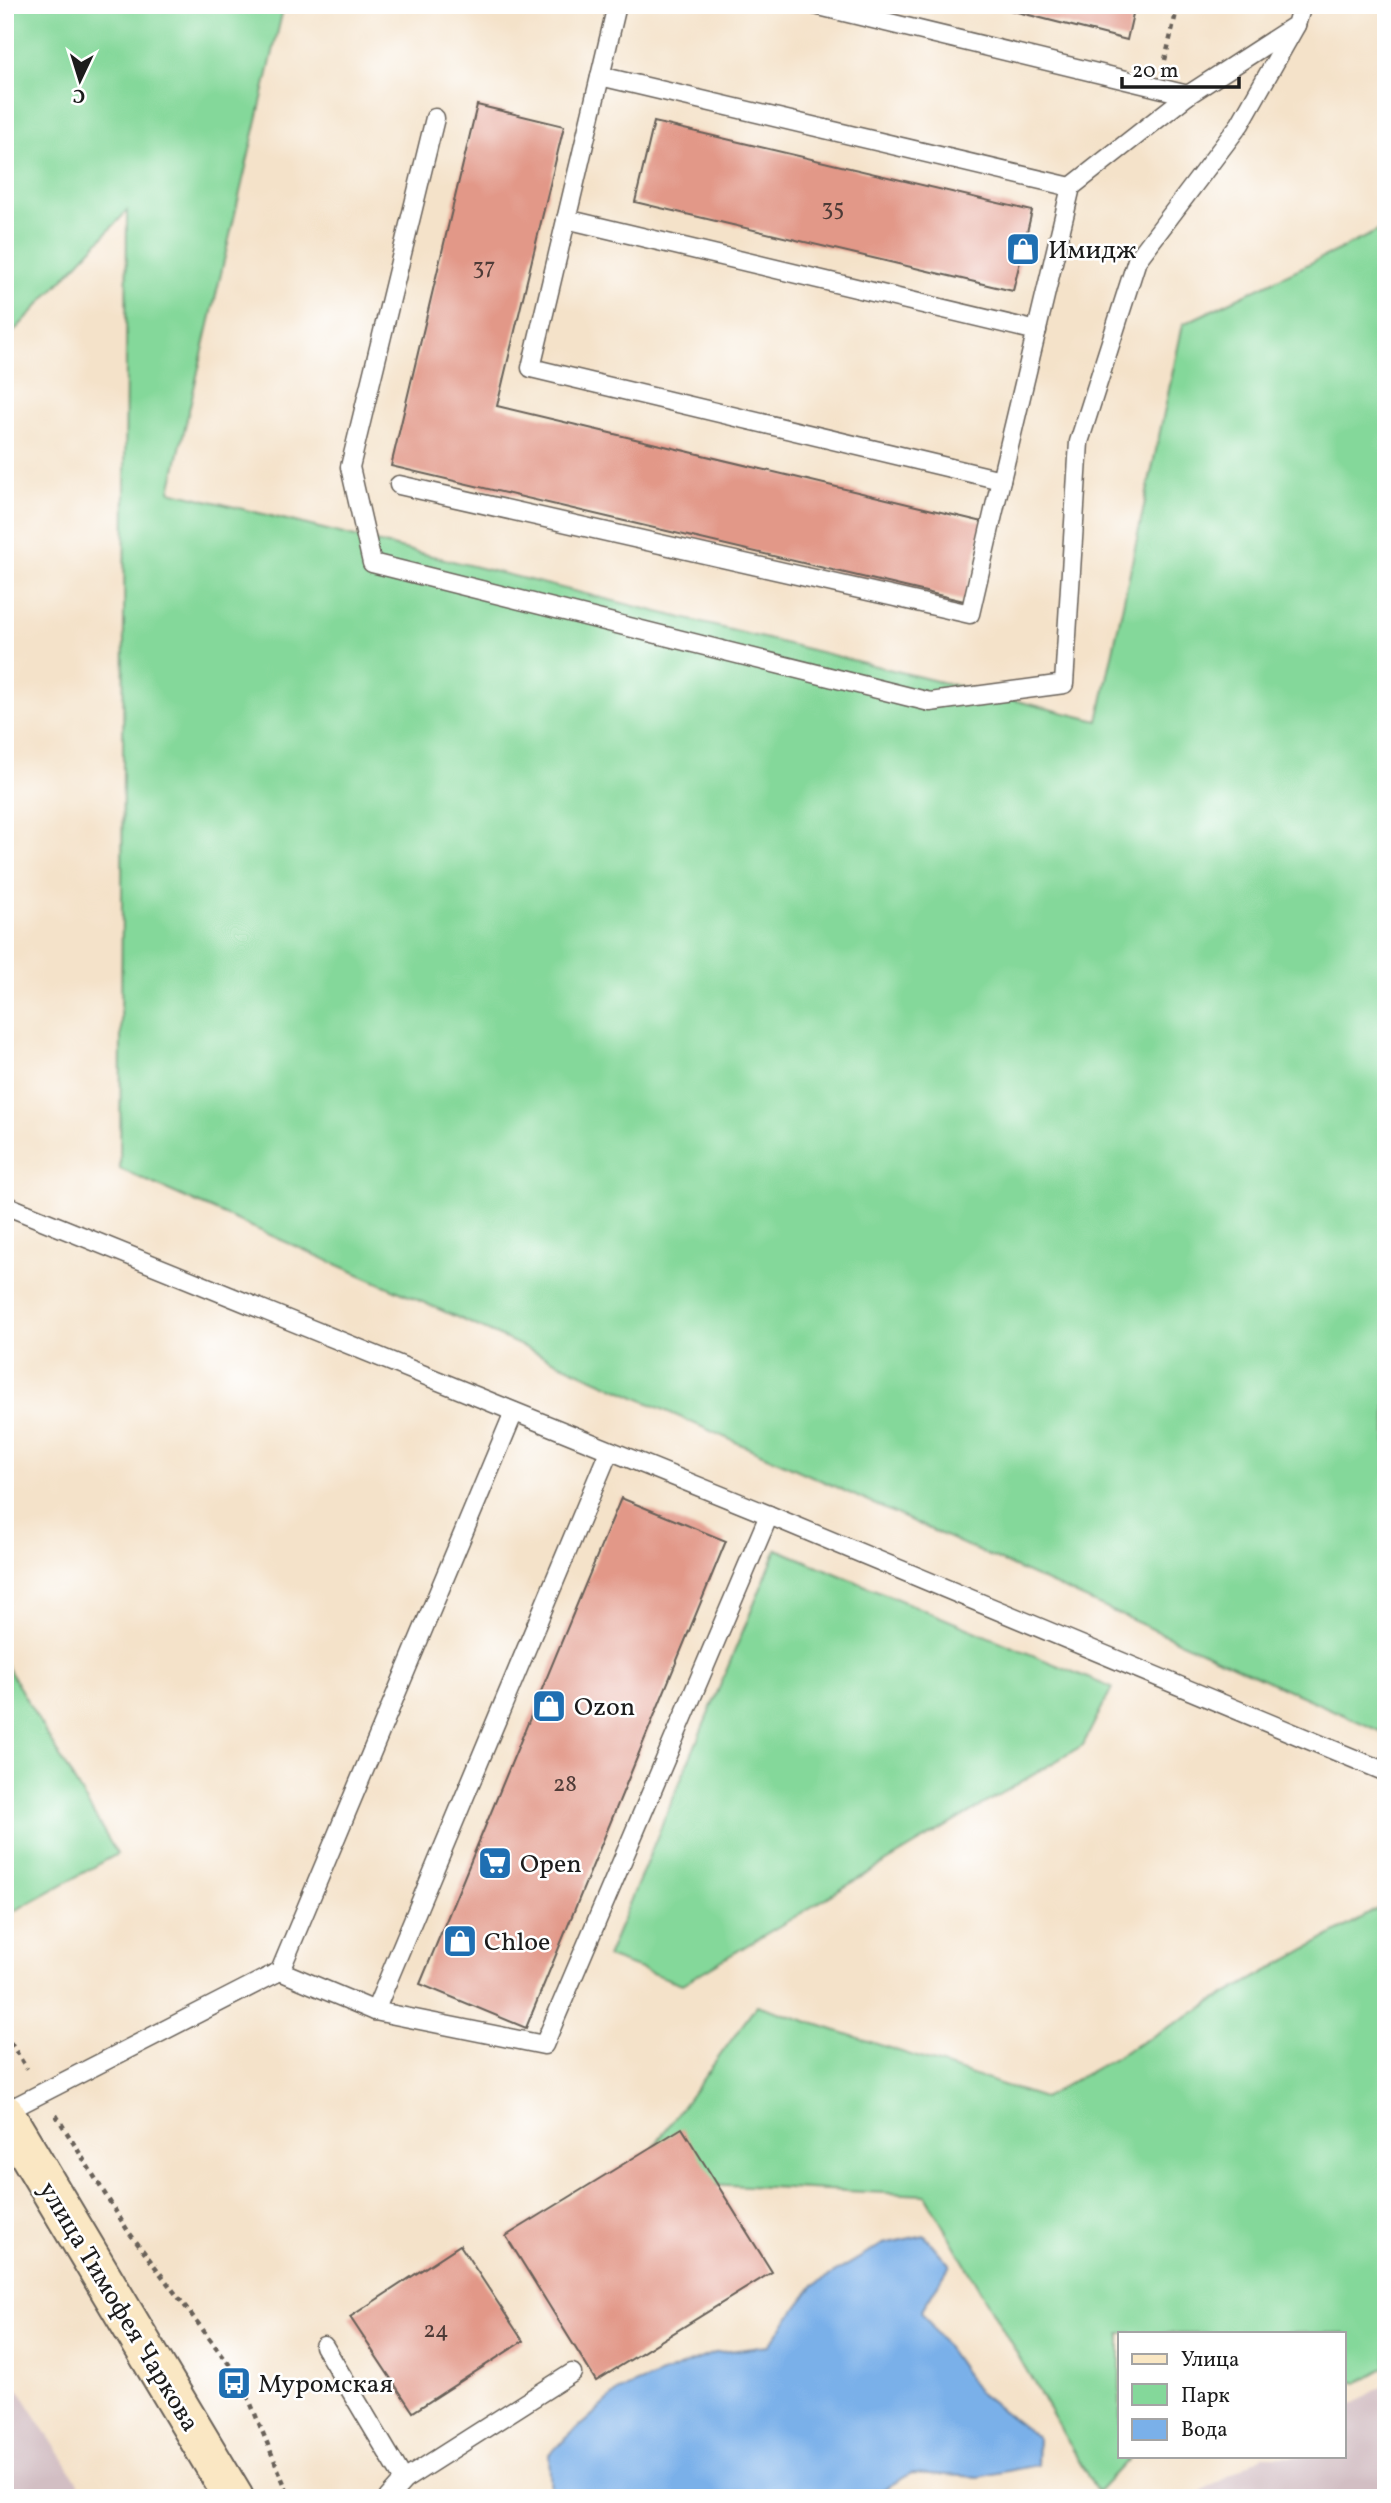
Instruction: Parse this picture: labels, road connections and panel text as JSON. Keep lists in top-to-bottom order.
{
  "streets": {
    "main road": ["улица Тимофея Чаркова"]
  },
  "places": {
    "shop": ["Имидж", "Ozon", "Chloe"],
    "supermarket": ["Open"],
    "bus stop": ["Муромская"]
  },
  "house_numbers": [
    "35",
    "37",
    "28",
    "24"
  ],
  "legend": ["Улица", "Парк", "Вода"],
  "scale_bar": "20 m",
  "north": "bottom"
}
